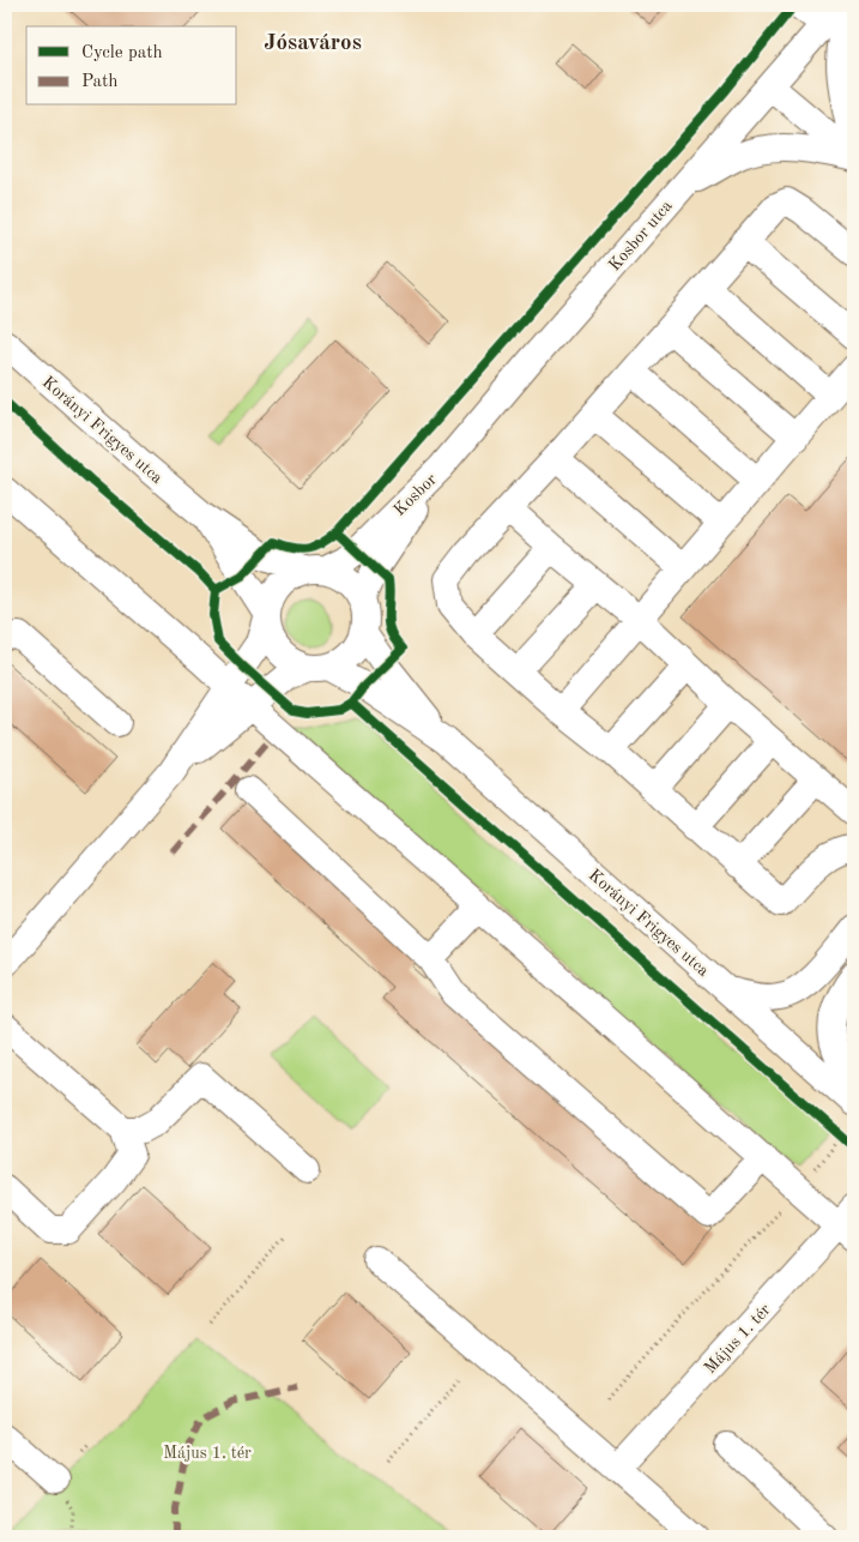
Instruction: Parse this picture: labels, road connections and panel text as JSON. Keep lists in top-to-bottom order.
{
  "streets": {
    "street": [
      "Kosbor utca",
      "Korányi Frigyes utca",
      "Kosbor",
      "Május 1. tér"
    ]
  },
  "crossings": [
    ["Kosbor utca", "Kosbor"],
    ["Korányi Frigyes utca", "Kosbor"]
  ],
  "districts": ["Jósaváros"],
  "parks": ["Május 1. tér"],
  "legend": ["Cycle path", "Path"]
}
